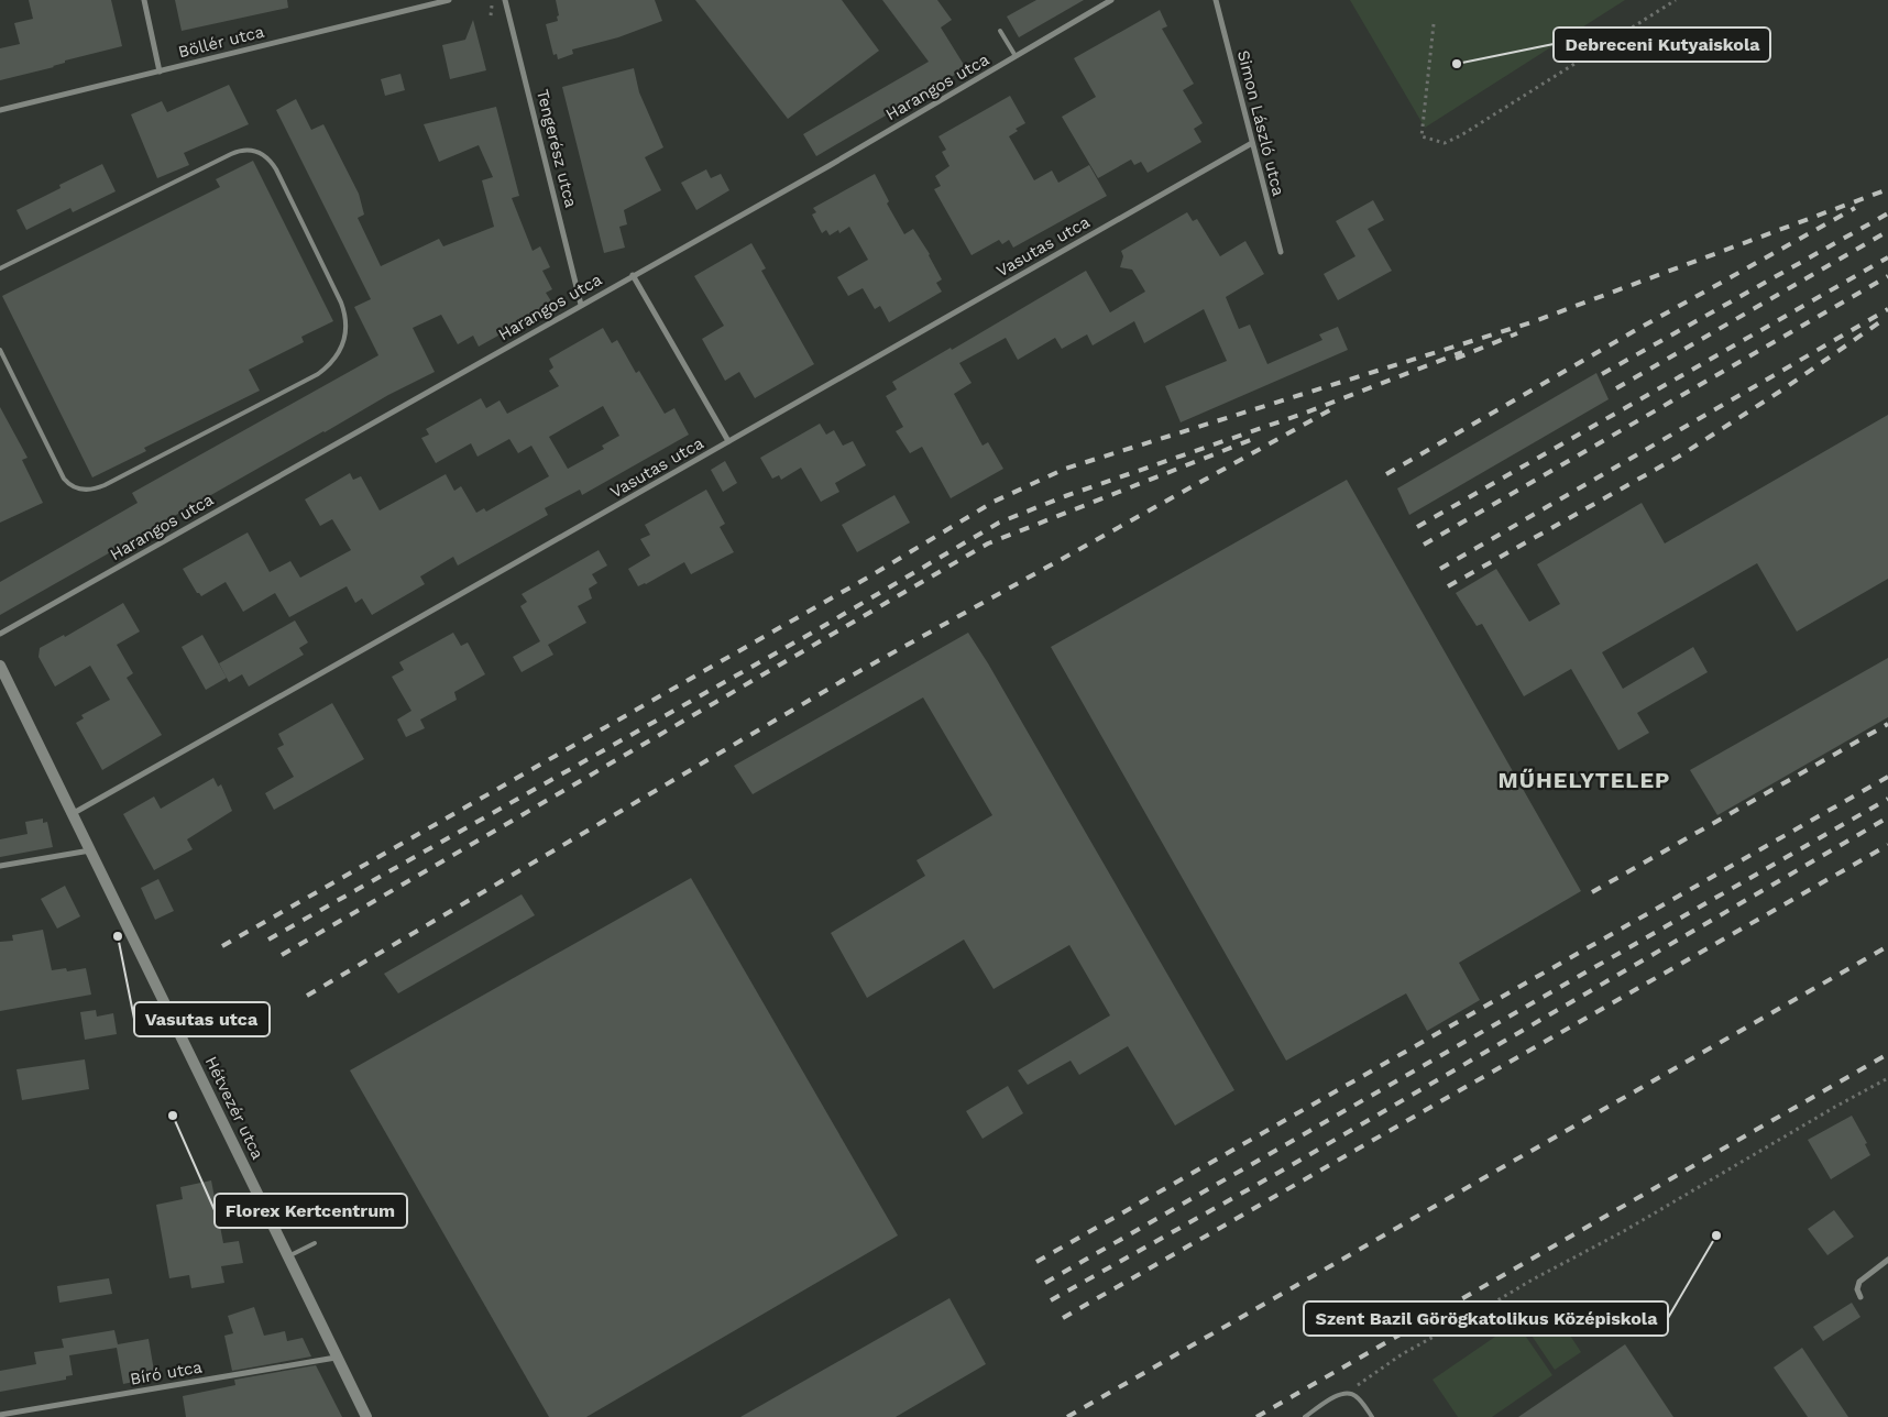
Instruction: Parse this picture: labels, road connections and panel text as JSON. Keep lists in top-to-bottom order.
{
  "streets": {
    "street": [
      "Böllér utca",
      "Harangos utca",
      "Simon László utca",
      "Tengerész utca",
      "Vasutas utca",
      "Hétvezér utca",
      "Bíró utca"
    ]
  },
  "crossings": [
    ["Harangos utca", "Tengerész utca"],
    ["Simon László utca", "Vasutas utca"],
    ["Vasutas utca", "Hétvezér utca"],
    ["Hétvezér utca", "Bíró utca"]
  ],
  "districts": ["MŰHELYTELEP"],
  "places": [
    "Debreceni Kutyaiskola",
    "Vasutas utca",
    "Florex Kertcentrum",
    "Szent Bazil Görögkatolikus Középiskola"
  ]
}
